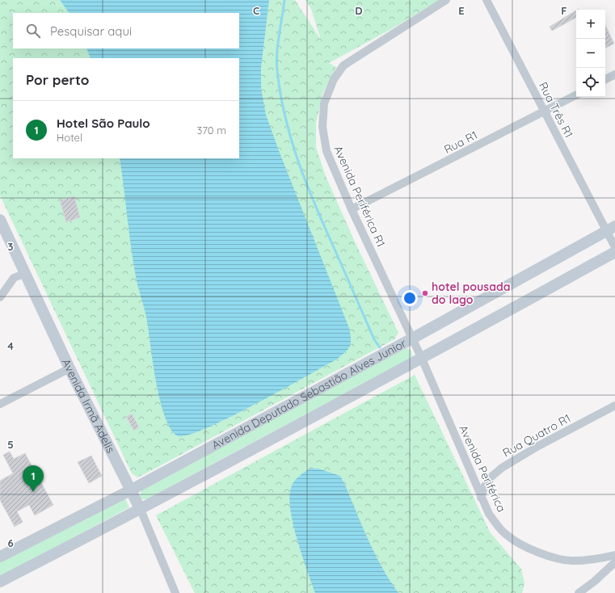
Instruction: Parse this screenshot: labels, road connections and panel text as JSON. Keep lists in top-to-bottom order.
{
  "streets": {
    "street": [
      "Rua Três R1",
      "Rua R1",
      "Avenida Periférica R1",
      "Avenida Deputado Sebastião Alves Junior",
      "Avenida Irmã Adelis",
      "Rua Quatro R1",
      "Avenida Periférica"
    ]
  },
  "crossings": [
    ["Rua Três R1", "Rua R1"],
    ["Rua Três R1", "Avenida Deputado Sebastião Alves Junior"],
    ["Rua R1", "Avenida Periférica R1"],
    ["Avenida Periférica R1", "Avenida Deputado Sebastião Alves Junior"],
    ["Avenida Periférica R1", "Avenida Periférica"],
    ["Avenida Deputado Sebastião Alves Junior", "Avenida Irmã Adelis"],
    ["Avenida Deputado Sebastião Alves Junior", "Avenida Periférica"],
    ["Rua Quatro R1", "Avenida Periférica"]
  ],
  "places": ["hotel pousada do lago"],
  "page": {
    "map_buttons": ["+", "−"],
    "search": "Pesquisar aqui",
    "heading": "Por perto",
    "list": [
      {
        "mark": "1",
        "name": "Hotel São Paulo",
        "note": "Hotel",
        "value": "370 m"
      }
    ],
    "pins": "1"
  },
  "grid": {
    "columns": [
      "C",
      "D",
      "E",
      "F"
    ],
    "rows": [
      "3",
      "4",
      "5",
      "6"
    ]
  }
}
